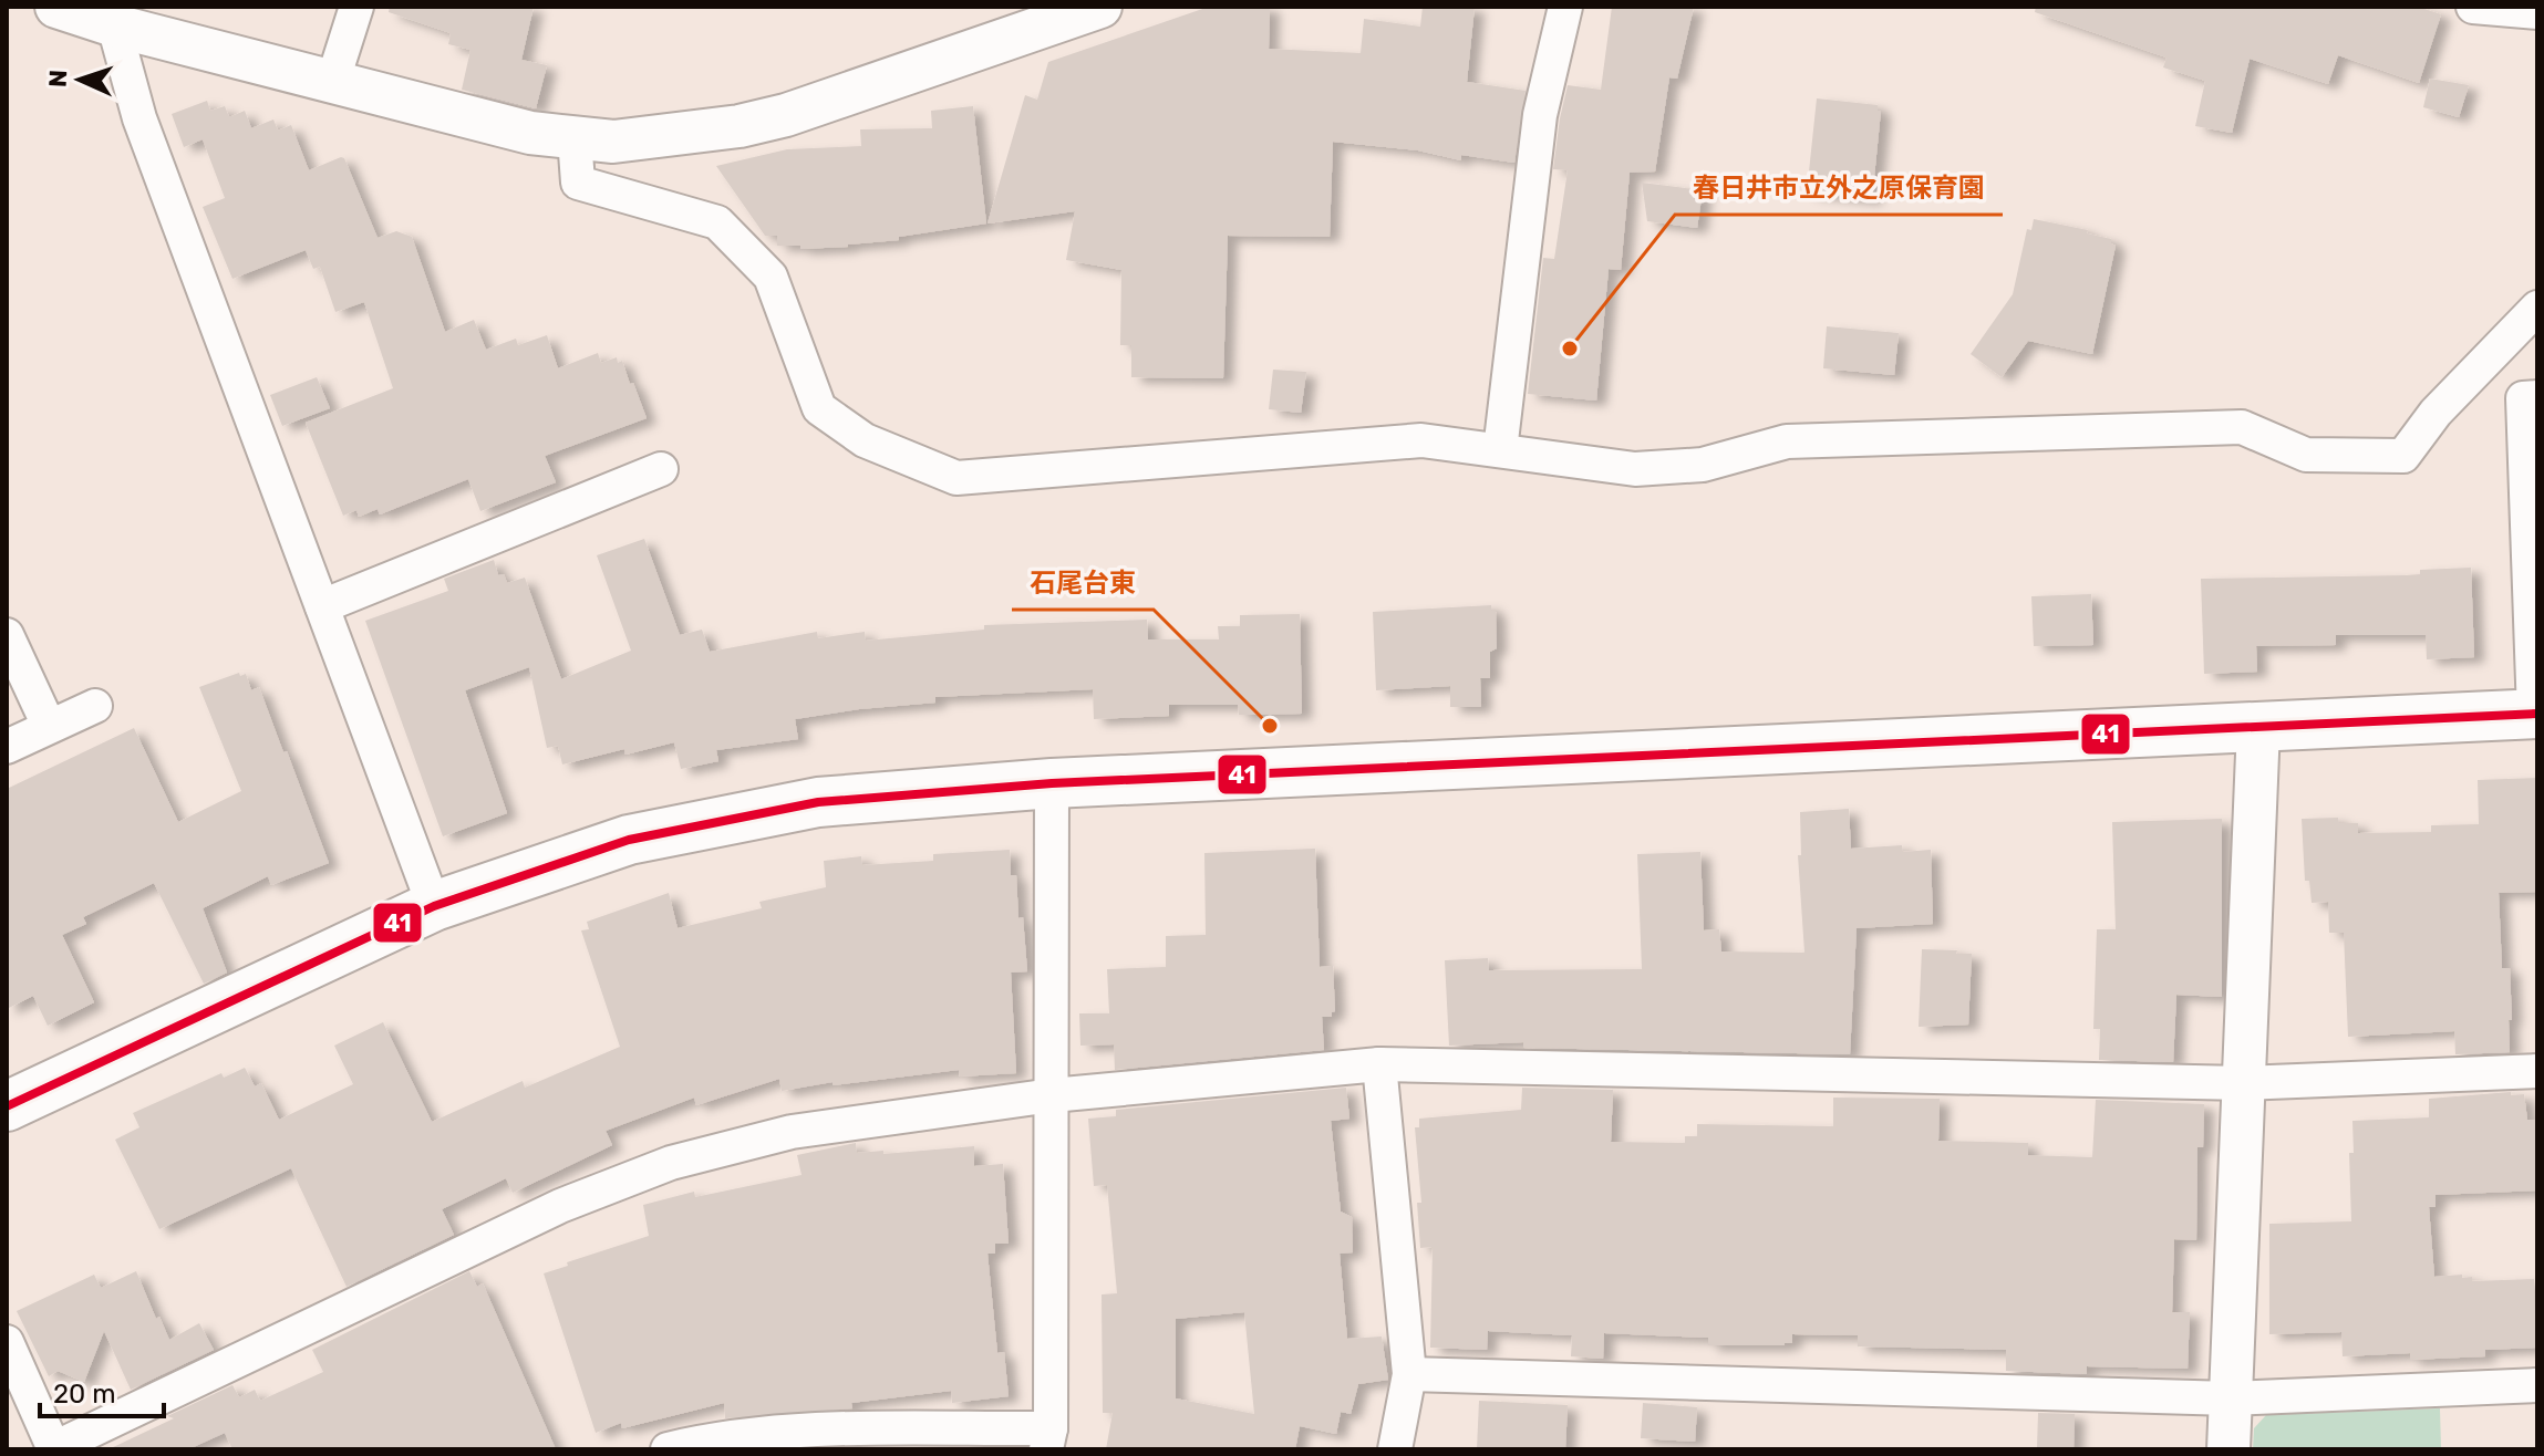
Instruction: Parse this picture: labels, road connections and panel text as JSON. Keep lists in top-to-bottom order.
{
  "places": ["春日井市立外之原保育園", "石尾台東"],
  "lines": ["transit line 41"],
  "scale_bar": "20 m",
  "north": "left"
}
